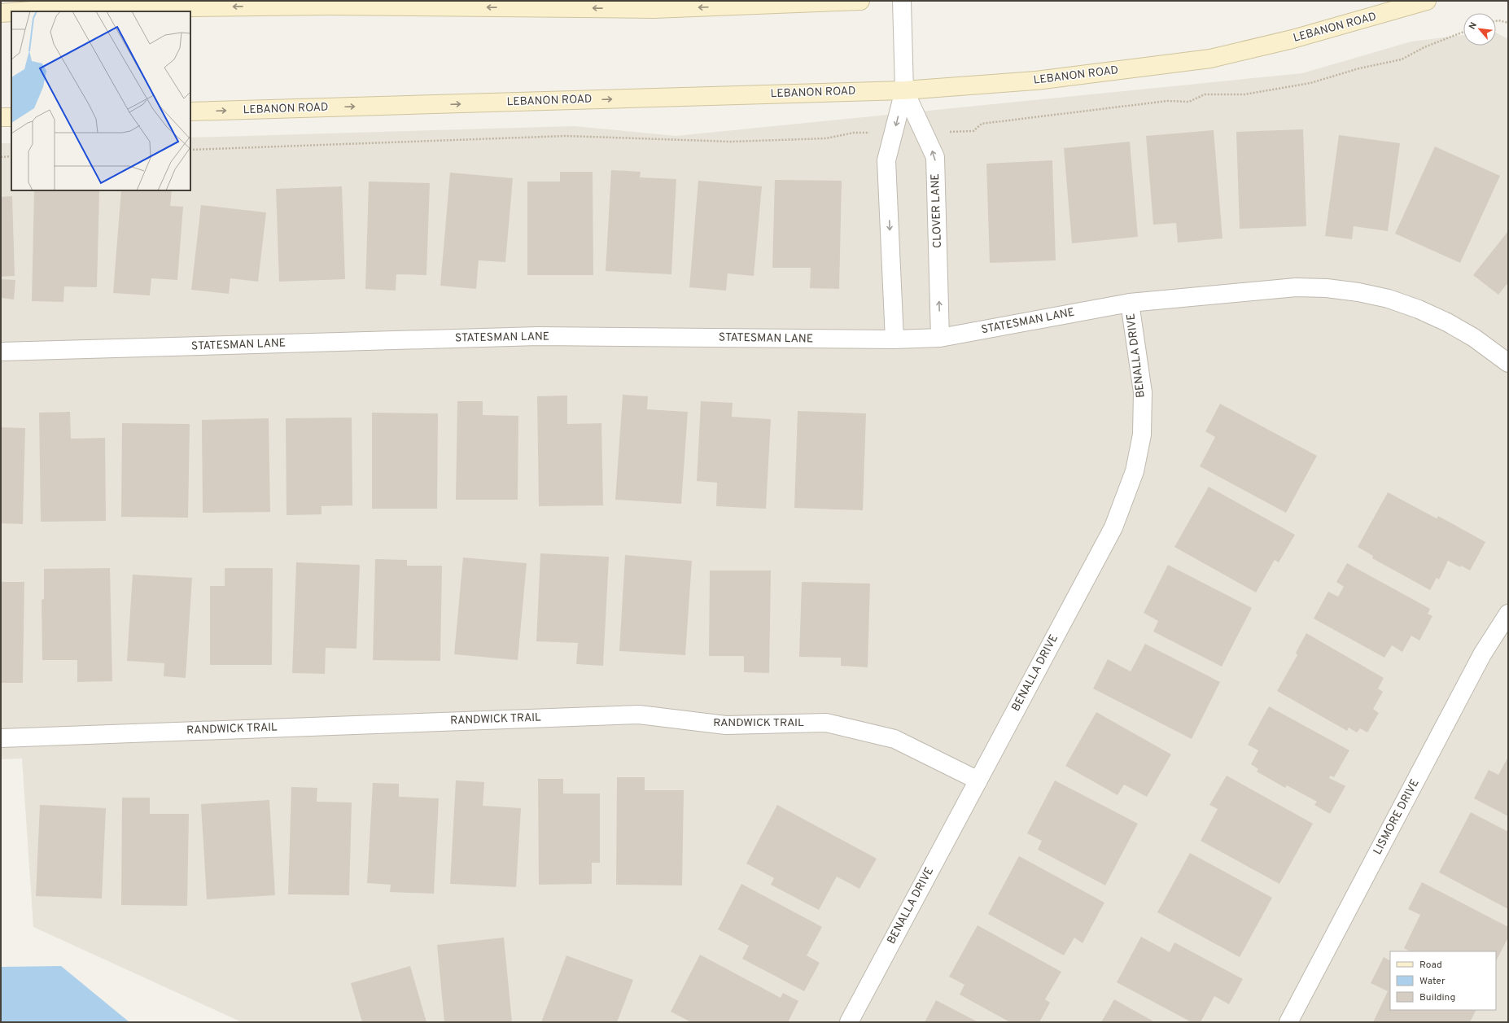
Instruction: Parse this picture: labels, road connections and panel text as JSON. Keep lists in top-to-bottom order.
{
  "streets": {
    "main road": ["LEBANON ROAD"],
    "street": [
      "CLOVER LANE",
      "STATESMAN LANE",
      "BENALLA DRIVE",
      "RANDWICK TRAIL",
      "LISMORE DRIVE"
    ]
  },
  "crossings": [
    ["LEBANON ROAD", "CLOVER LANE"],
    ["CLOVER LANE", "STATESMAN LANE"],
    ["STATESMAN LANE", "BENALLA DRIVE"],
    ["BENALLA DRIVE", "RANDWICK TRAIL"]
  ],
  "legend": ["Road", "Water", "Building"],
  "north": "top left"
}
